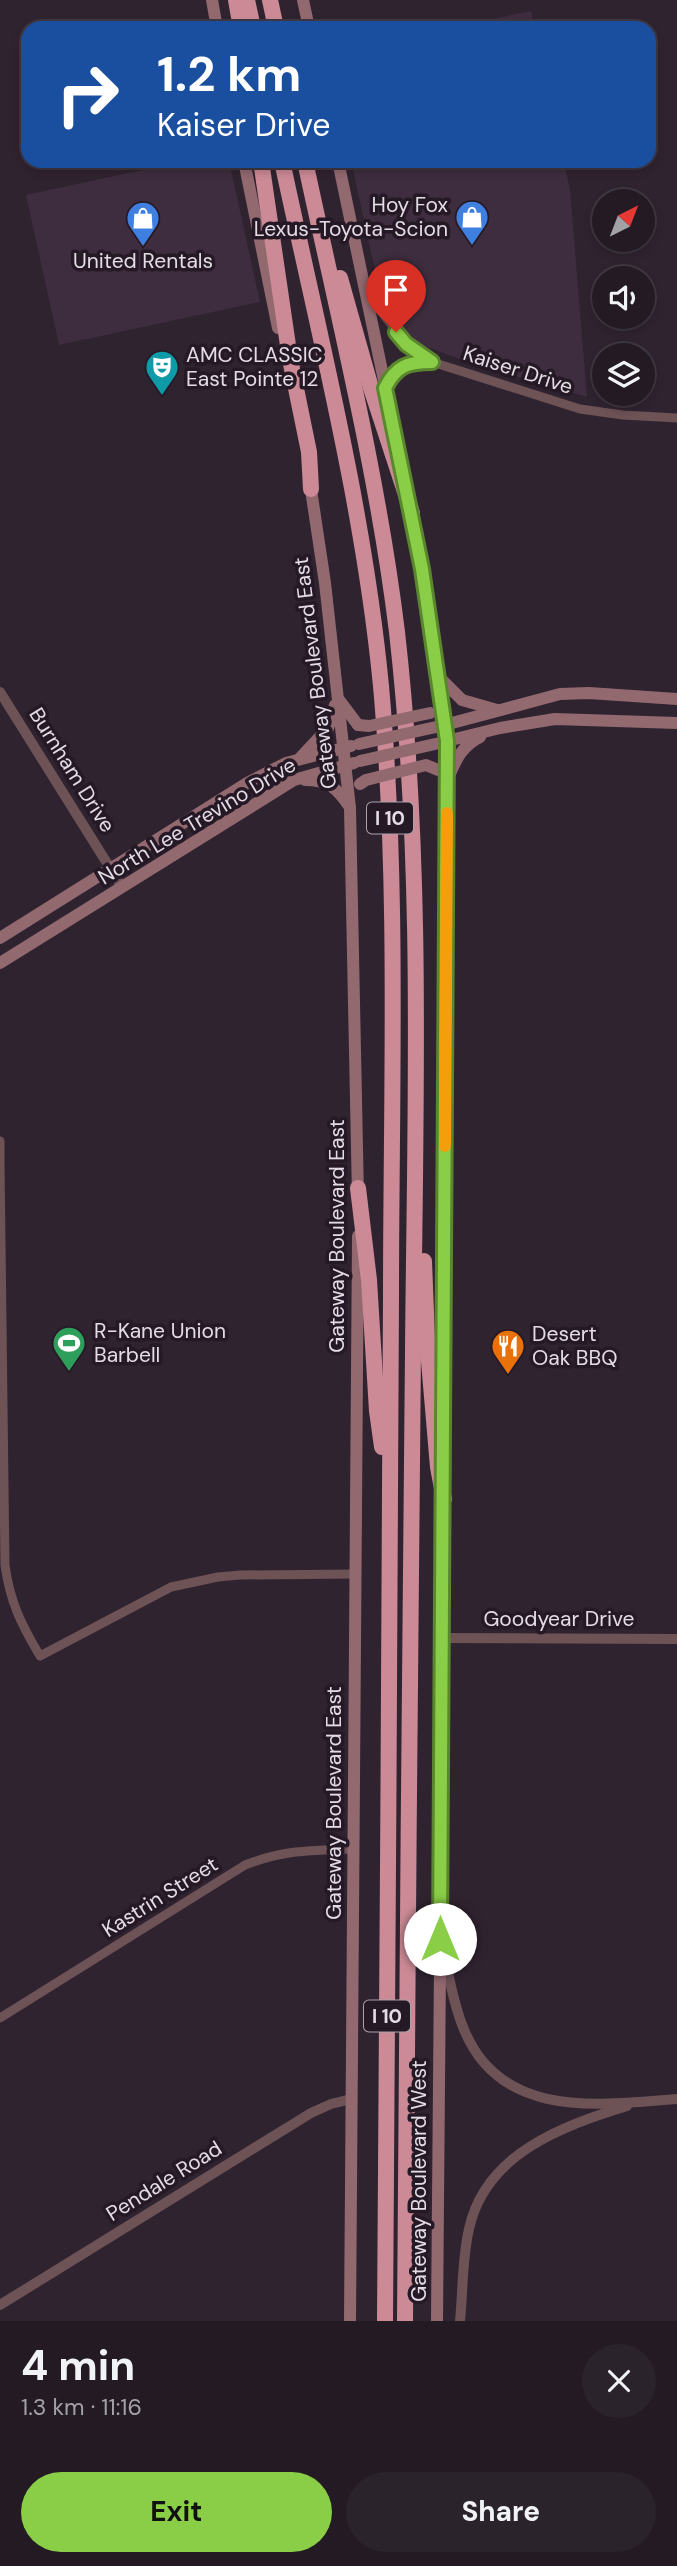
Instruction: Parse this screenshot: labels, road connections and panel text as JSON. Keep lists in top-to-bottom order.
{
  "streets": {
    "highway": ["I 10"],
    "main road": ["Gateway Boulevard East", "North Lee Trevino Drive", "Gateway Boulevard West"],
    "street": [
      "Kaiser Drive",
      "Burnham Drive",
      "Goodyear Drive",
      "Kastrin Street",
      "Pendale Road"
    ]
  },
  "crossings": [
    ["Kaiser Drive", "Gateway Boulevard West"],
    ["Gateway Boulevard East", "North Lee Trevino Drive"],
    ["Gateway Boulevard East", "Kastrin Street"],
    ["Gateway Boulevard East", "Pendale Road"],
    ["Burnham Drive", "North Lee Trevino Drive"],
    ["North Lee Trevino Drive", "Gateway Boulevard West"],
    ["Goodyear Drive", "Gateway Boulevard West"]
  ],
  "places": {
    "shop": ["Hoy Fox Lexus-Toyota-Scion", "United Rentals"],
    "theatre": ["AMC CLASSIC East Pointe 12"],
    "sports": ["R-Kane Union Barbell"],
    "restaurant": ["Desert Oak BBQ"]
  },
  "north": "top right",
  "page": {
    "turn": ["1.2 km", "Kaiser Drive"],
    "heading": ["4 min", "1.3 km · 11:16"],
    "buttons": ["Exit", "Share"]
  }
}
